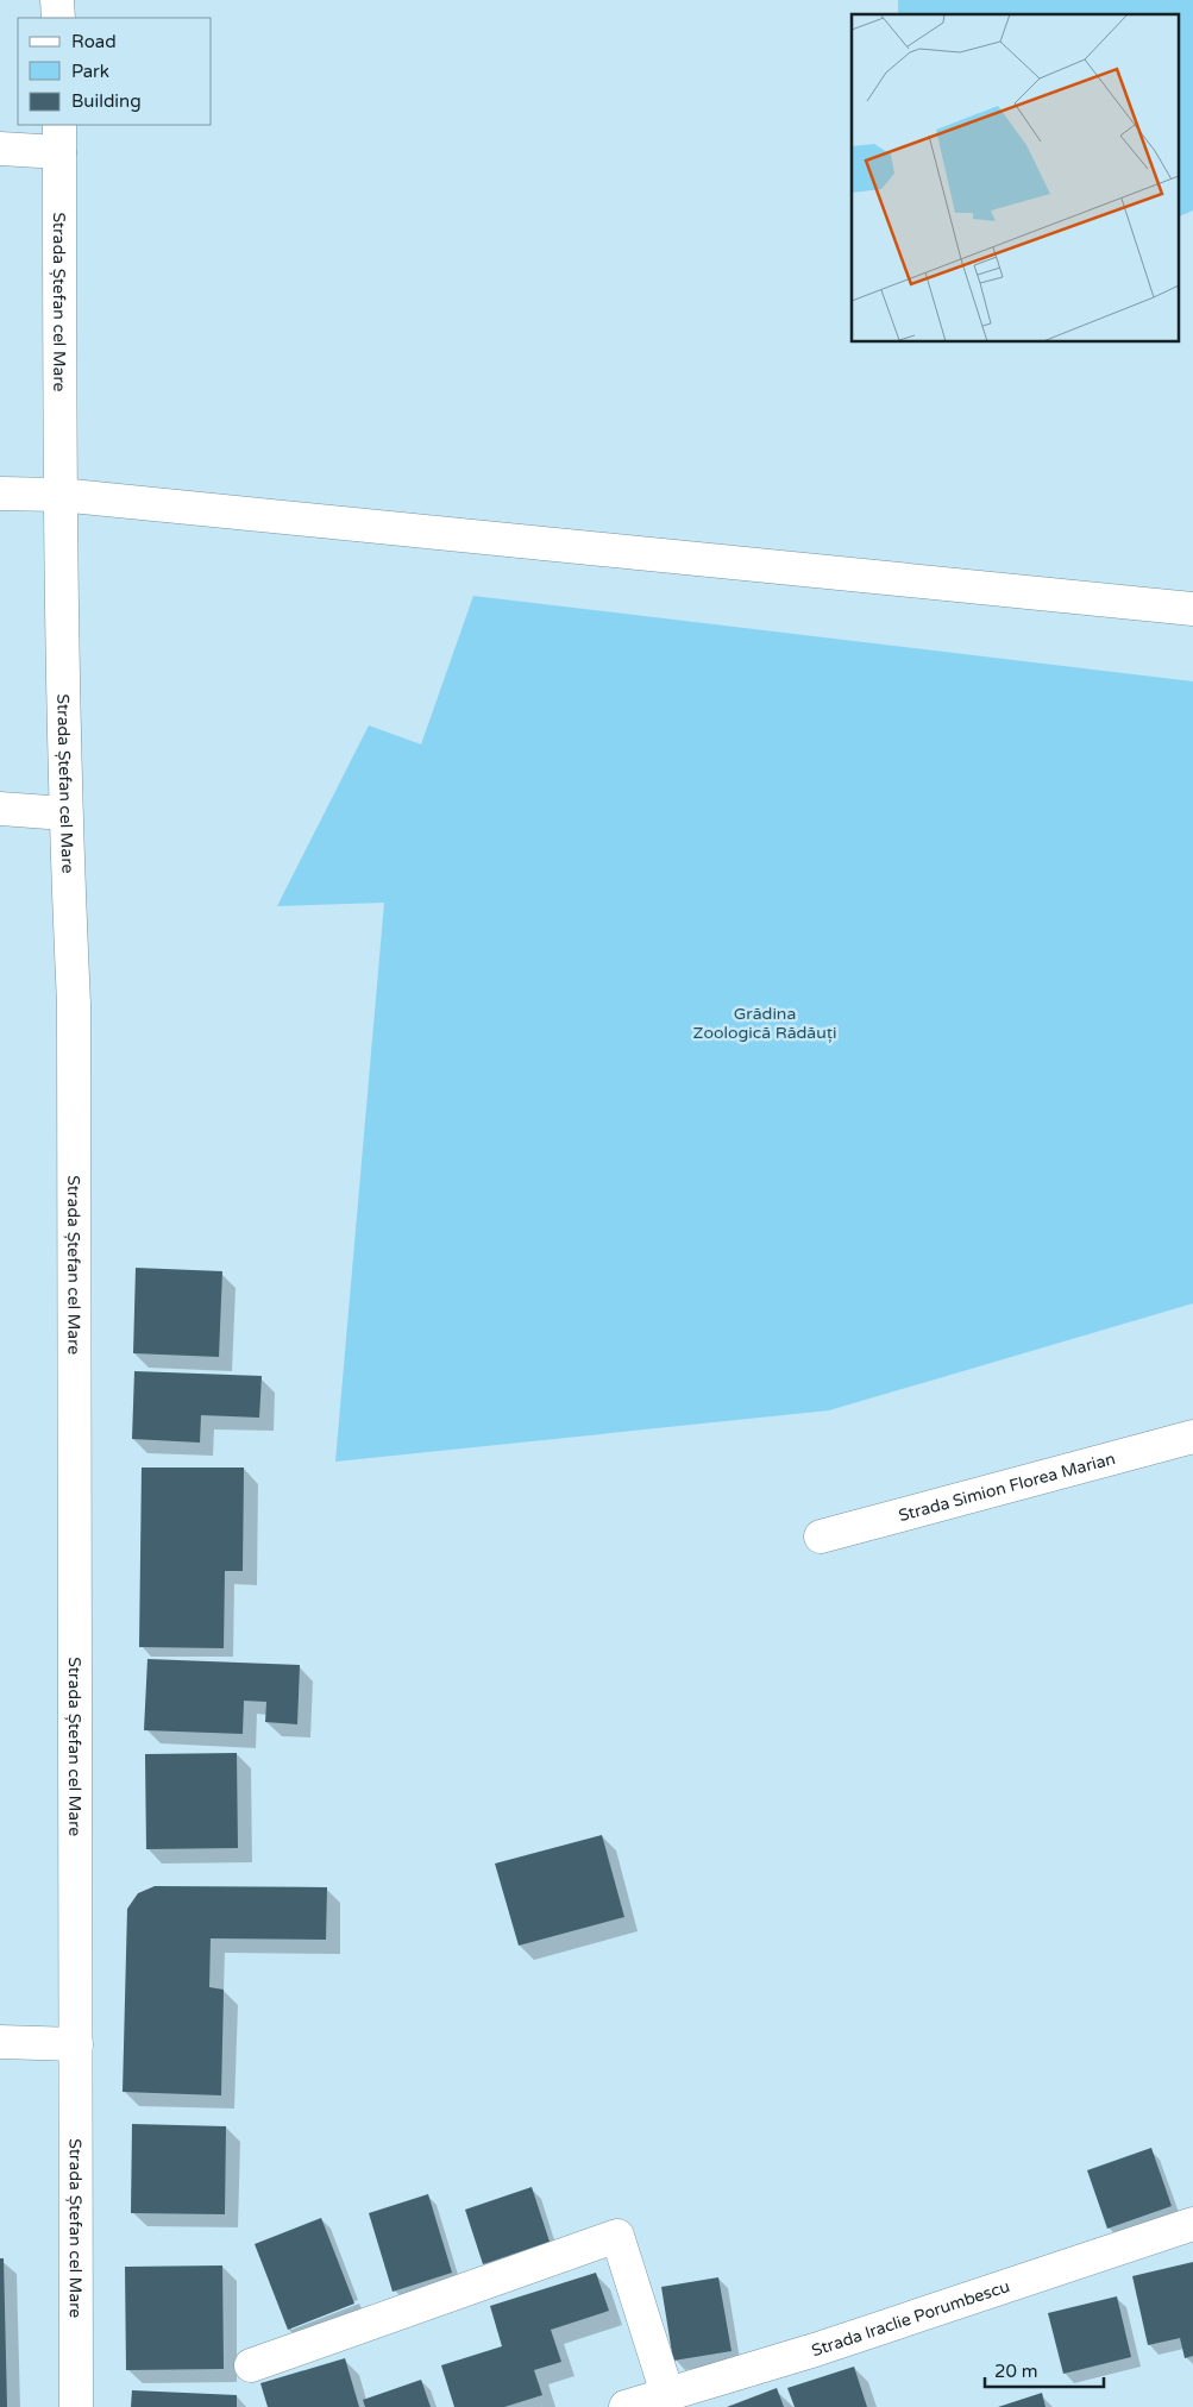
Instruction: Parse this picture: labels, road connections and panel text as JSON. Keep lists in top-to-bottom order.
{
  "streets": {
    "main road": ["Strada Ștefan cel Mare", "Strada Simion Florea Marian", "Strada Iraclie Porumbescu"]
  },
  "parks": ["Grădina Zoologică Rădăuți"],
  "legend": ["Road", "Park", "Building"],
  "scale_bar": "20 m"
}
